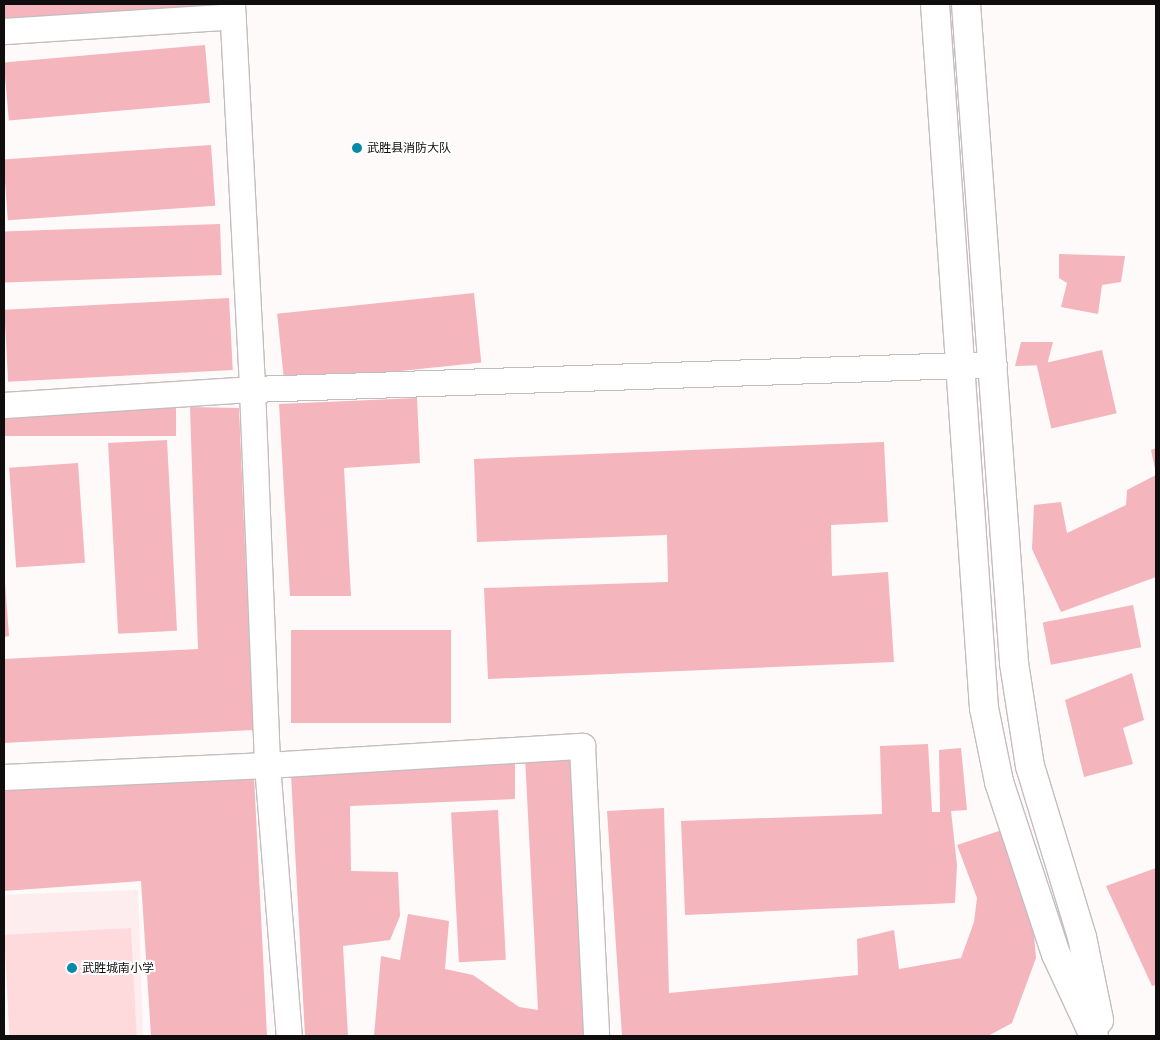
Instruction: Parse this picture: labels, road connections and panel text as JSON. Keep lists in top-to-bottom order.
{
  "places": ["武胜县消防大队", "武胜城南小学"]
}
